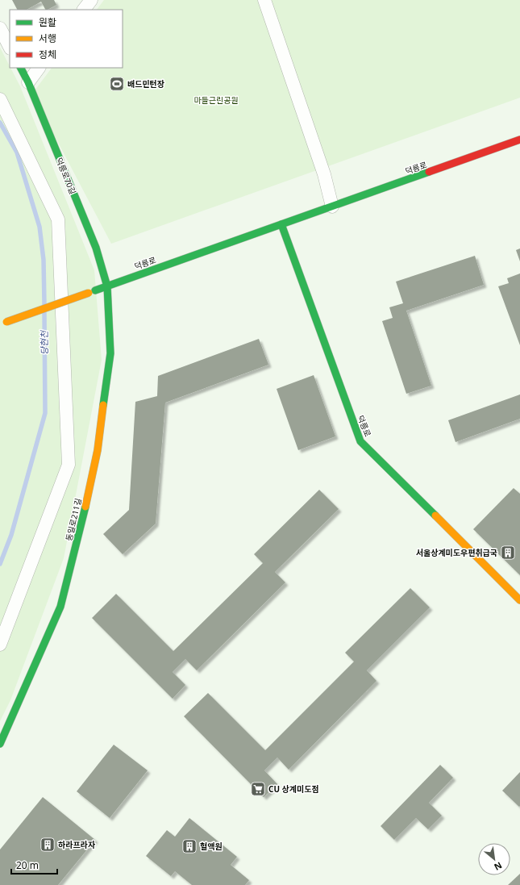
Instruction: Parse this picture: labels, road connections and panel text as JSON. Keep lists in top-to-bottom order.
{
  "streets": {
    "street": ["덕릉로", "덕릉로70길", "동일로211길"]
  },
  "crossings": [
    ["덕릉로", "덕릉로70길"],
    ["덕릉로", "동일로211길"],
    ["덕릉로70길", "동일로211길"]
  ],
  "water": ["당현천"],
  "parks": ["마들근린공원"],
  "places": {
    "sports": ["배드민턴장"],
    "building": ["서울상계미도우편취급국", "하라프라자", "혈액원"],
    "supermarket": ["CU 상계미도점"]
  },
  "legend": ["원활", "서행", "정체"],
  "scale_bar": "20 m",
  "north": "bottom right"
}
